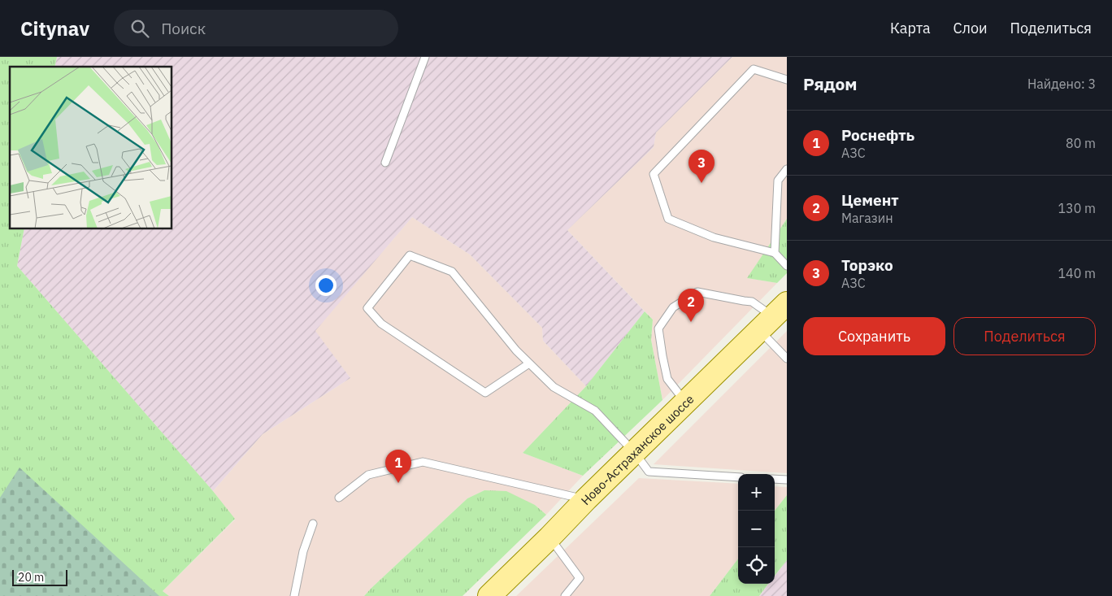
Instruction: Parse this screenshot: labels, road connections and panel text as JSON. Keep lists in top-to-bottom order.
{
  "streets": {
    "main road": ["Ново-Астраханское шоссе"]
  },
  "scale_bar": "20 m",
  "page": {
    "header": "Citynav",
    "search": "Поиск",
    "nav": ["Карта", "Слои", "Поделиться"],
    "heading": ["Рядом", "Найдено: 3"],
    "list": [
      {
        "mark": "1",
        "name": "Роснефть",
        "note": "АЗС",
        "value": "80 m"
      },
      {
        "mark": "2",
        "name": "Цемент",
        "note": "Магазин",
        "value": "130 m"
      },
      {
        "mark": "3",
        "name": "Торэко",
        "note": "АЗС",
        "value": "140 m"
      }
    ],
    "pins": ["3", "2", "1"],
    "buttons": ["Сохранить", "Поделиться"],
    "map_buttons": ["+", "−"],
    "scale": "20 m"
  }
}
